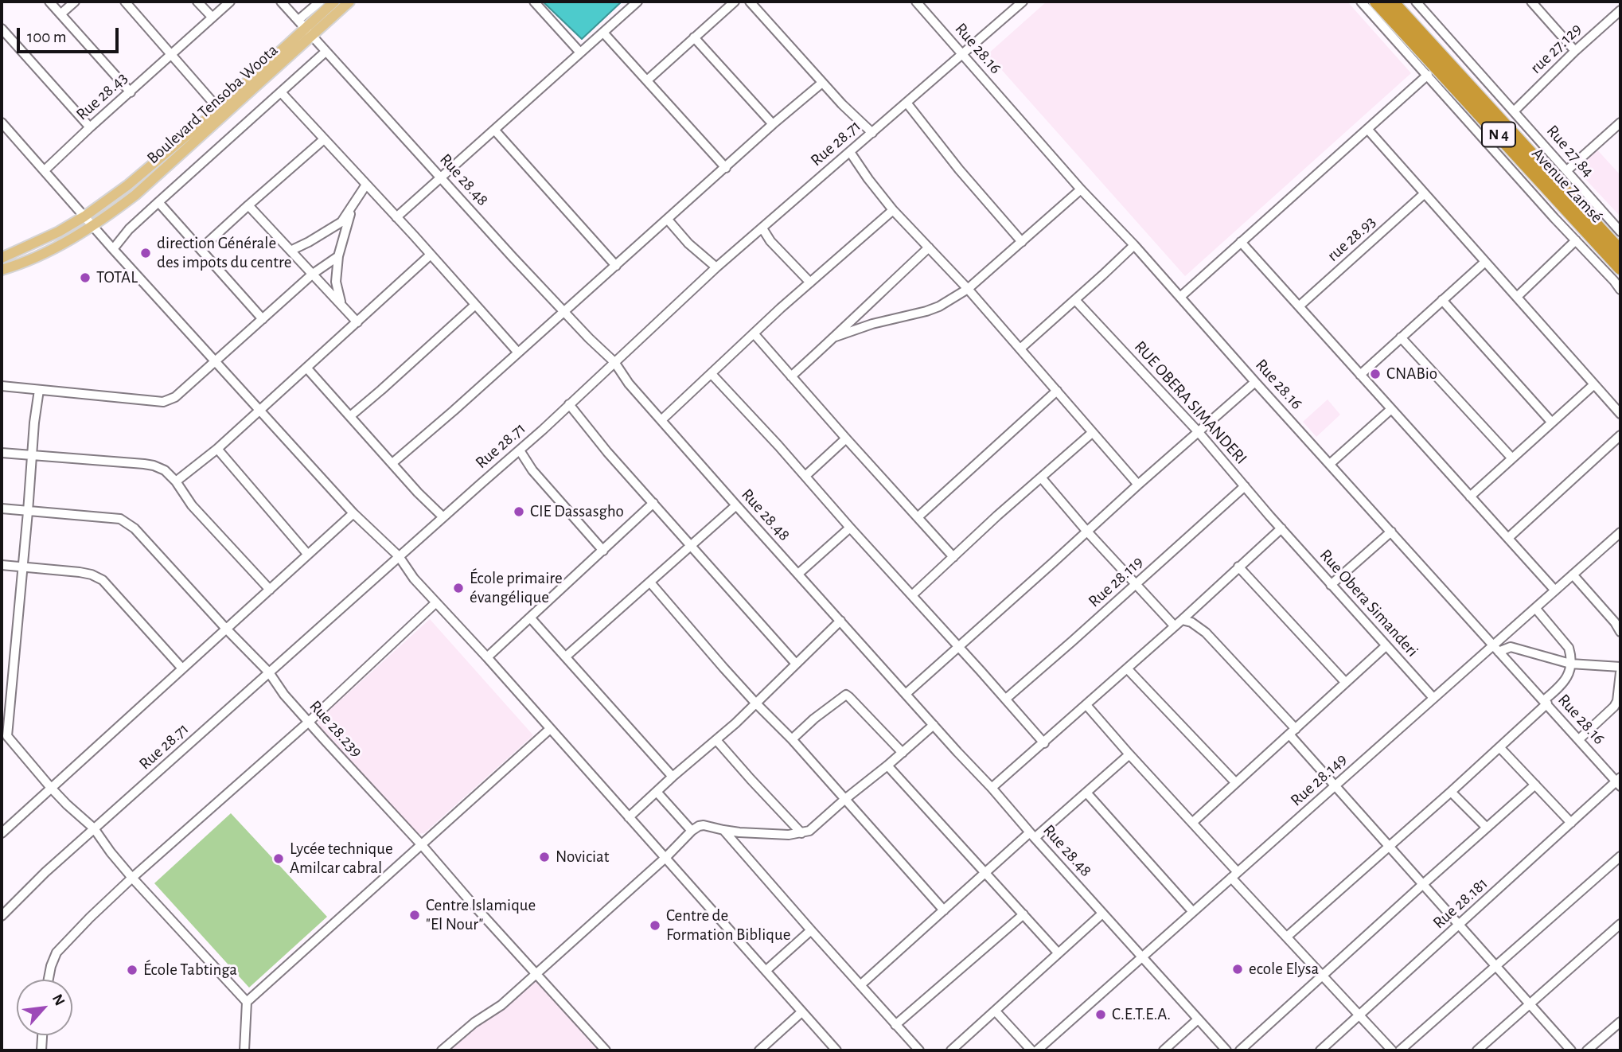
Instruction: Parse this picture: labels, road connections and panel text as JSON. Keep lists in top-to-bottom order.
{
  "streets": {
    "highway": ["N 4", "Avenue Zamsé"],
    "main road": ["Boulevard Tensoba Woota"],
    "street": [
      "Rue 28.16",
      "rue 27.129",
      "Rue 28.43",
      "Rue 28.71",
      "Rue 27.84",
      "Rue 28.48",
      "rue 28.93",
      "RUE OBERA SIMANDERI",
      "Rue 28.119",
      "Rue Obera Simanderi",
      "Rue 28.239",
      "Rue 28.149",
      "Rue 28.181"
    ]
  },
  "crossings": [
    ["Rue 28.16", "Rue 28.71"],
    ["Rue 28.16", "Rue 28.149"],
    ["Rue 28.16", "Rue 28.181"],
    ["rue 27.129", "Rue 27.84"],
    ["Boulevard Tensoba Woota", "Rue 28.48"],
    ["Rue 28.71", "Rue 28.48"],
    ["Rue 28.71", "Rue 28.239"],
    ["Rue 28.48", "Rue 28.149"],
    ["RUE OBERA SIMANDERI", "Rue 28.119"],
    ["RUE OBERA SIMANDERI", "Rue Obera Simanderi"],
    ["Rue Obera Simanderi", "Rue 28.149"]
  ],
  "places": [
    "direction Générale des impots du centre",
    "TOTAL",
    "CNABio",
    "CIE Dassasgho",
    "École primaire évangélique",
    "Noviciat",
    "Lycée technique Amilcar cabral",
    "Centre Islamique \"El Nour\"",
    "Centre de Formation Biblique",
    "ecole Elysa",
    "École Tabtinga",
    "C.E.T.E.A."
  ],
  "scale_bar": "100 m",
  "north": "top right"
}
